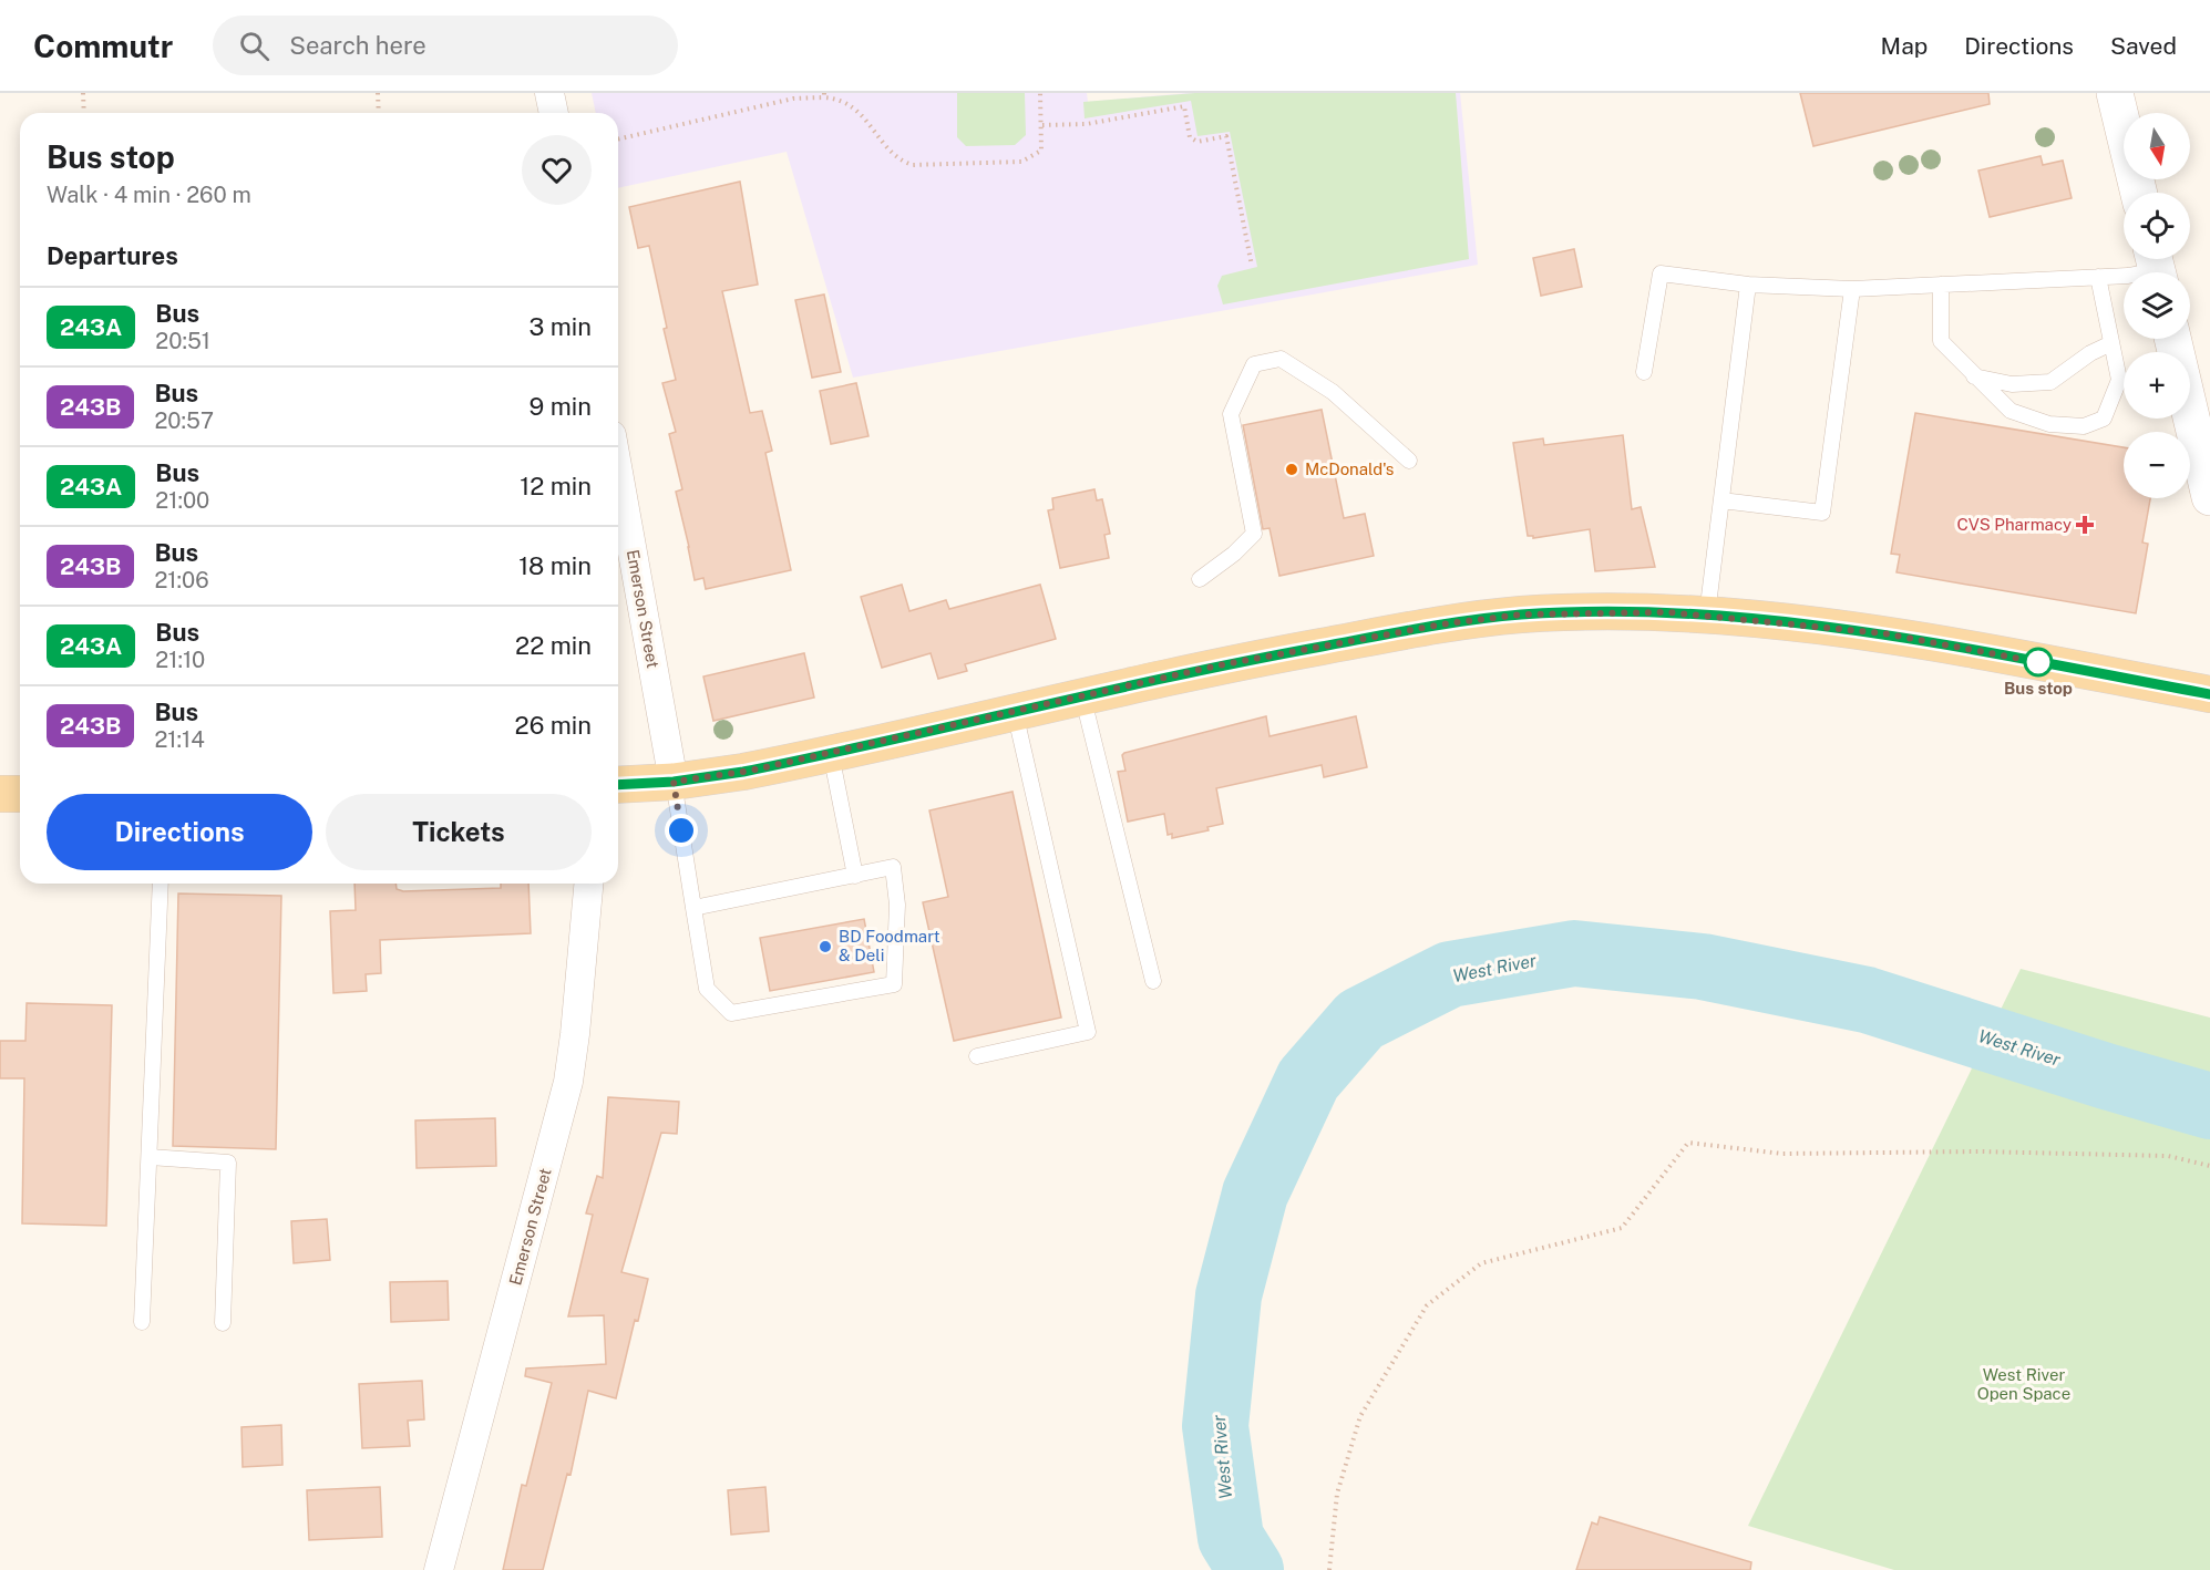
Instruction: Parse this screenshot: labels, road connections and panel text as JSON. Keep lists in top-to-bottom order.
{
  "streets": {
    "street": ["Emerson Street"]
  },
  "water": ["West River"],
  "parks": ["West River Open Space"],
  "places": {
    "other": ["McDonald's", "Bus stop", "BD Foodmart & Deli"],
    "health": ["CVS Pharmacy"]
  },
  "lines": ["bus line 243A"],
  "north": "bottom",
  "page": {
    "header": "Commutr",
    "search": "Search here",
    "nav": ["Map", "Directions", "Saved"],
    "map_buttons": ["+", "−"],
    "heading": [
      ["Bus stop", "Walk · 4 min · 260 m"],
      "Departures"
    ],
    "list": [
      {
        "mark": "243A",
        "name": "Bus",
        "note": "20:51",
        "value": "3 min"
      },
      {
        "mark": "243B",
        "name": "Bus",
        "note": "20:57",
        "value": "9 min"
      },
      {
        "mark": "243A",
        "name": "Bus",
        "note": "21:00",
        "value": "12 min"
      },
      {
        "mark": "243B",
        "name": "Bus",
        "note": "21:06",
        "value": "18 min"
      },
      {
        "mark": "243A",
        "name": "Bus",
        "note": "21:10",
        "value": "22 min"
      },
      {
        "mark": "243B",
        "name": "Bus",
        "note": "21:14",
        "value": "26 min"
      }
    ],
    "buttons": ["Directions", "Tickets"]
  }
}
